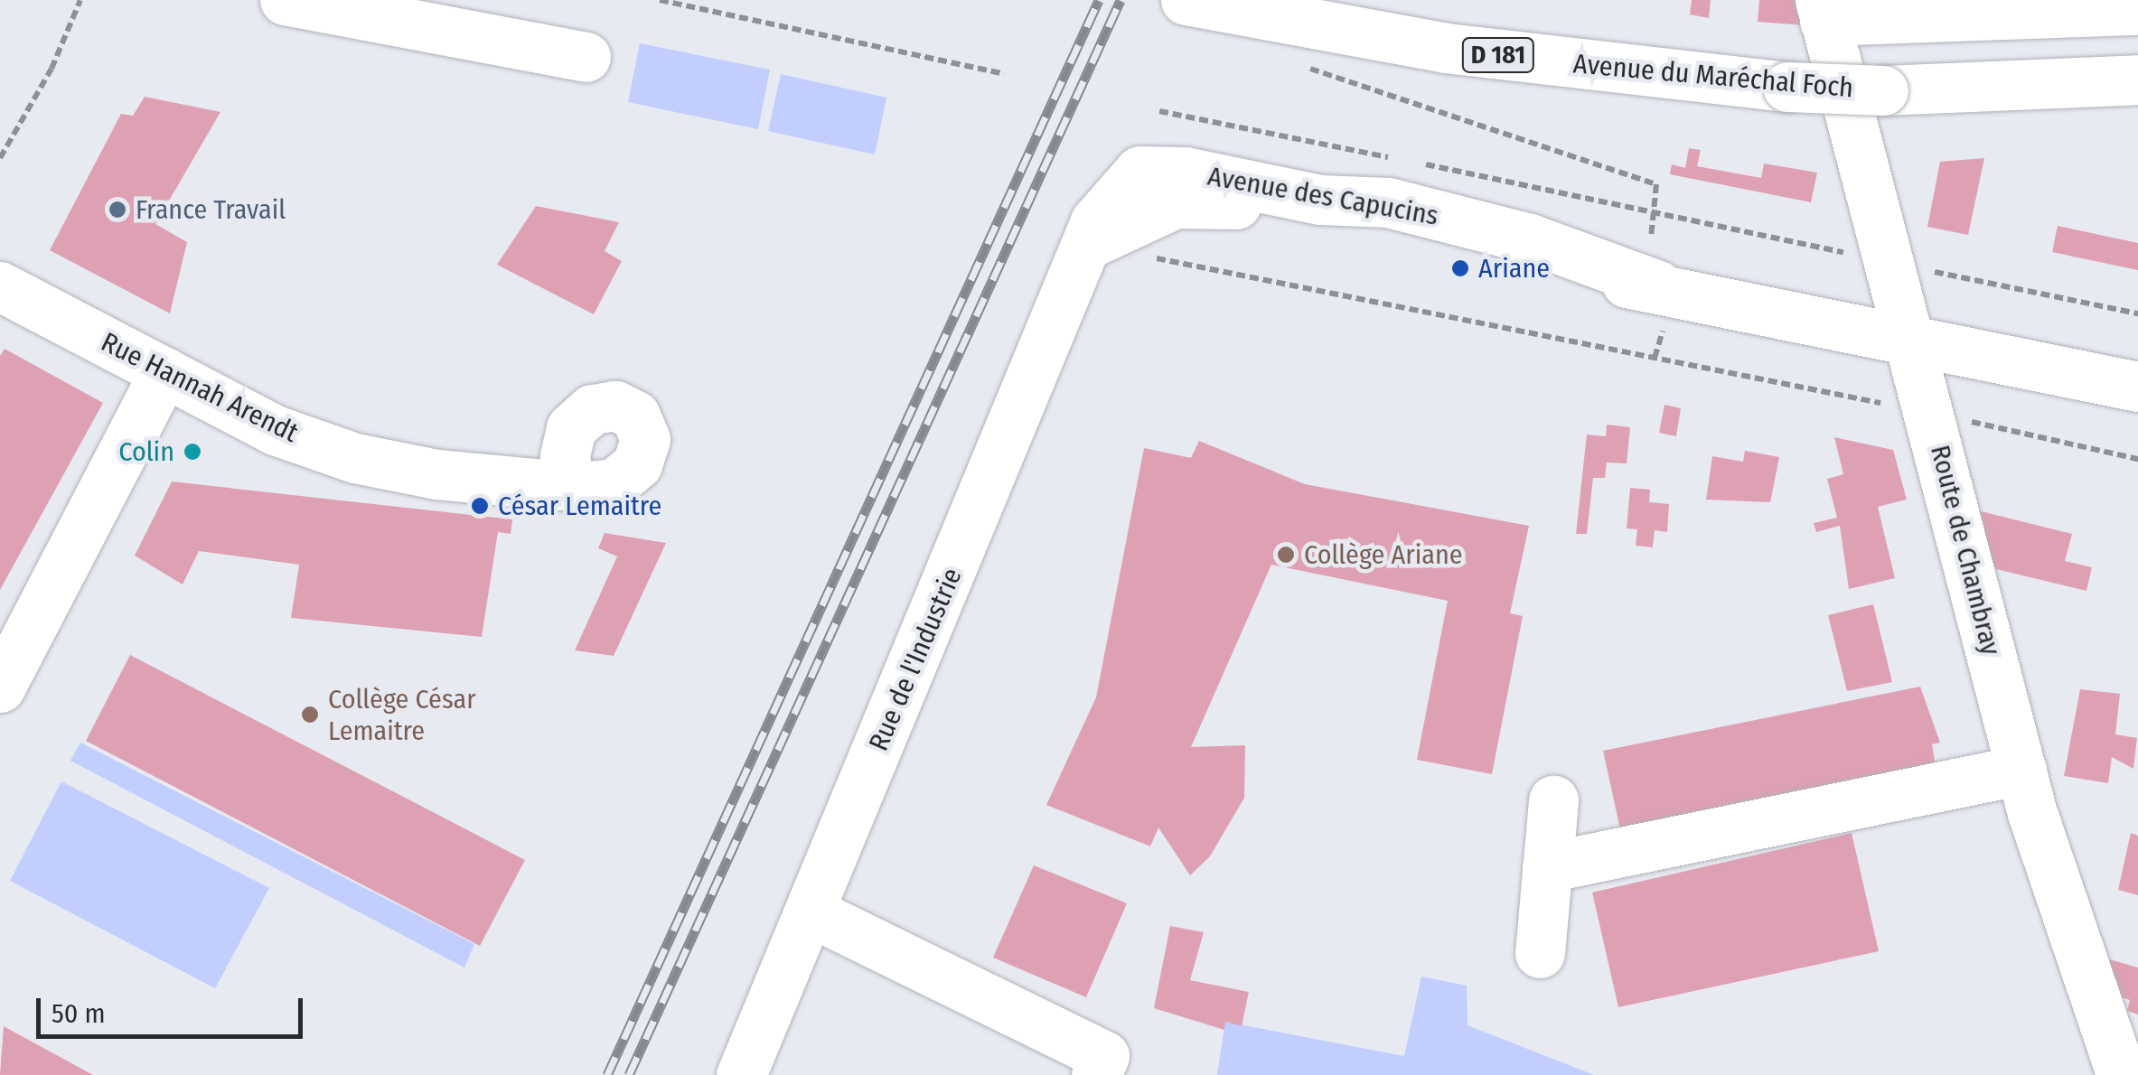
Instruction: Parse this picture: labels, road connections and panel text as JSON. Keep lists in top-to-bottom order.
{
  "streets": {
    "street": [
      "D 181",
      "Avenue du Maréchal Foch",
      "Avenue des Capucins",
      "Rue Hannah Arendt",
      "Route de Chambray",
      "Rue de l'Industrie"
    ]
  },
  "crossings": [
    ["Avenue des Capucins", "Route de Chambray"],
    ["Avenue des Capucins", "Rue de l'Industrie"]
  ],
  "places": [
    "France Travail",
    "Ariane",
    "Colin",
    "César Lemaitre",
    "Collège Ariane",
    "Collège César Lemaitre"
  ],
  "scale_bar": "50 m"
}
